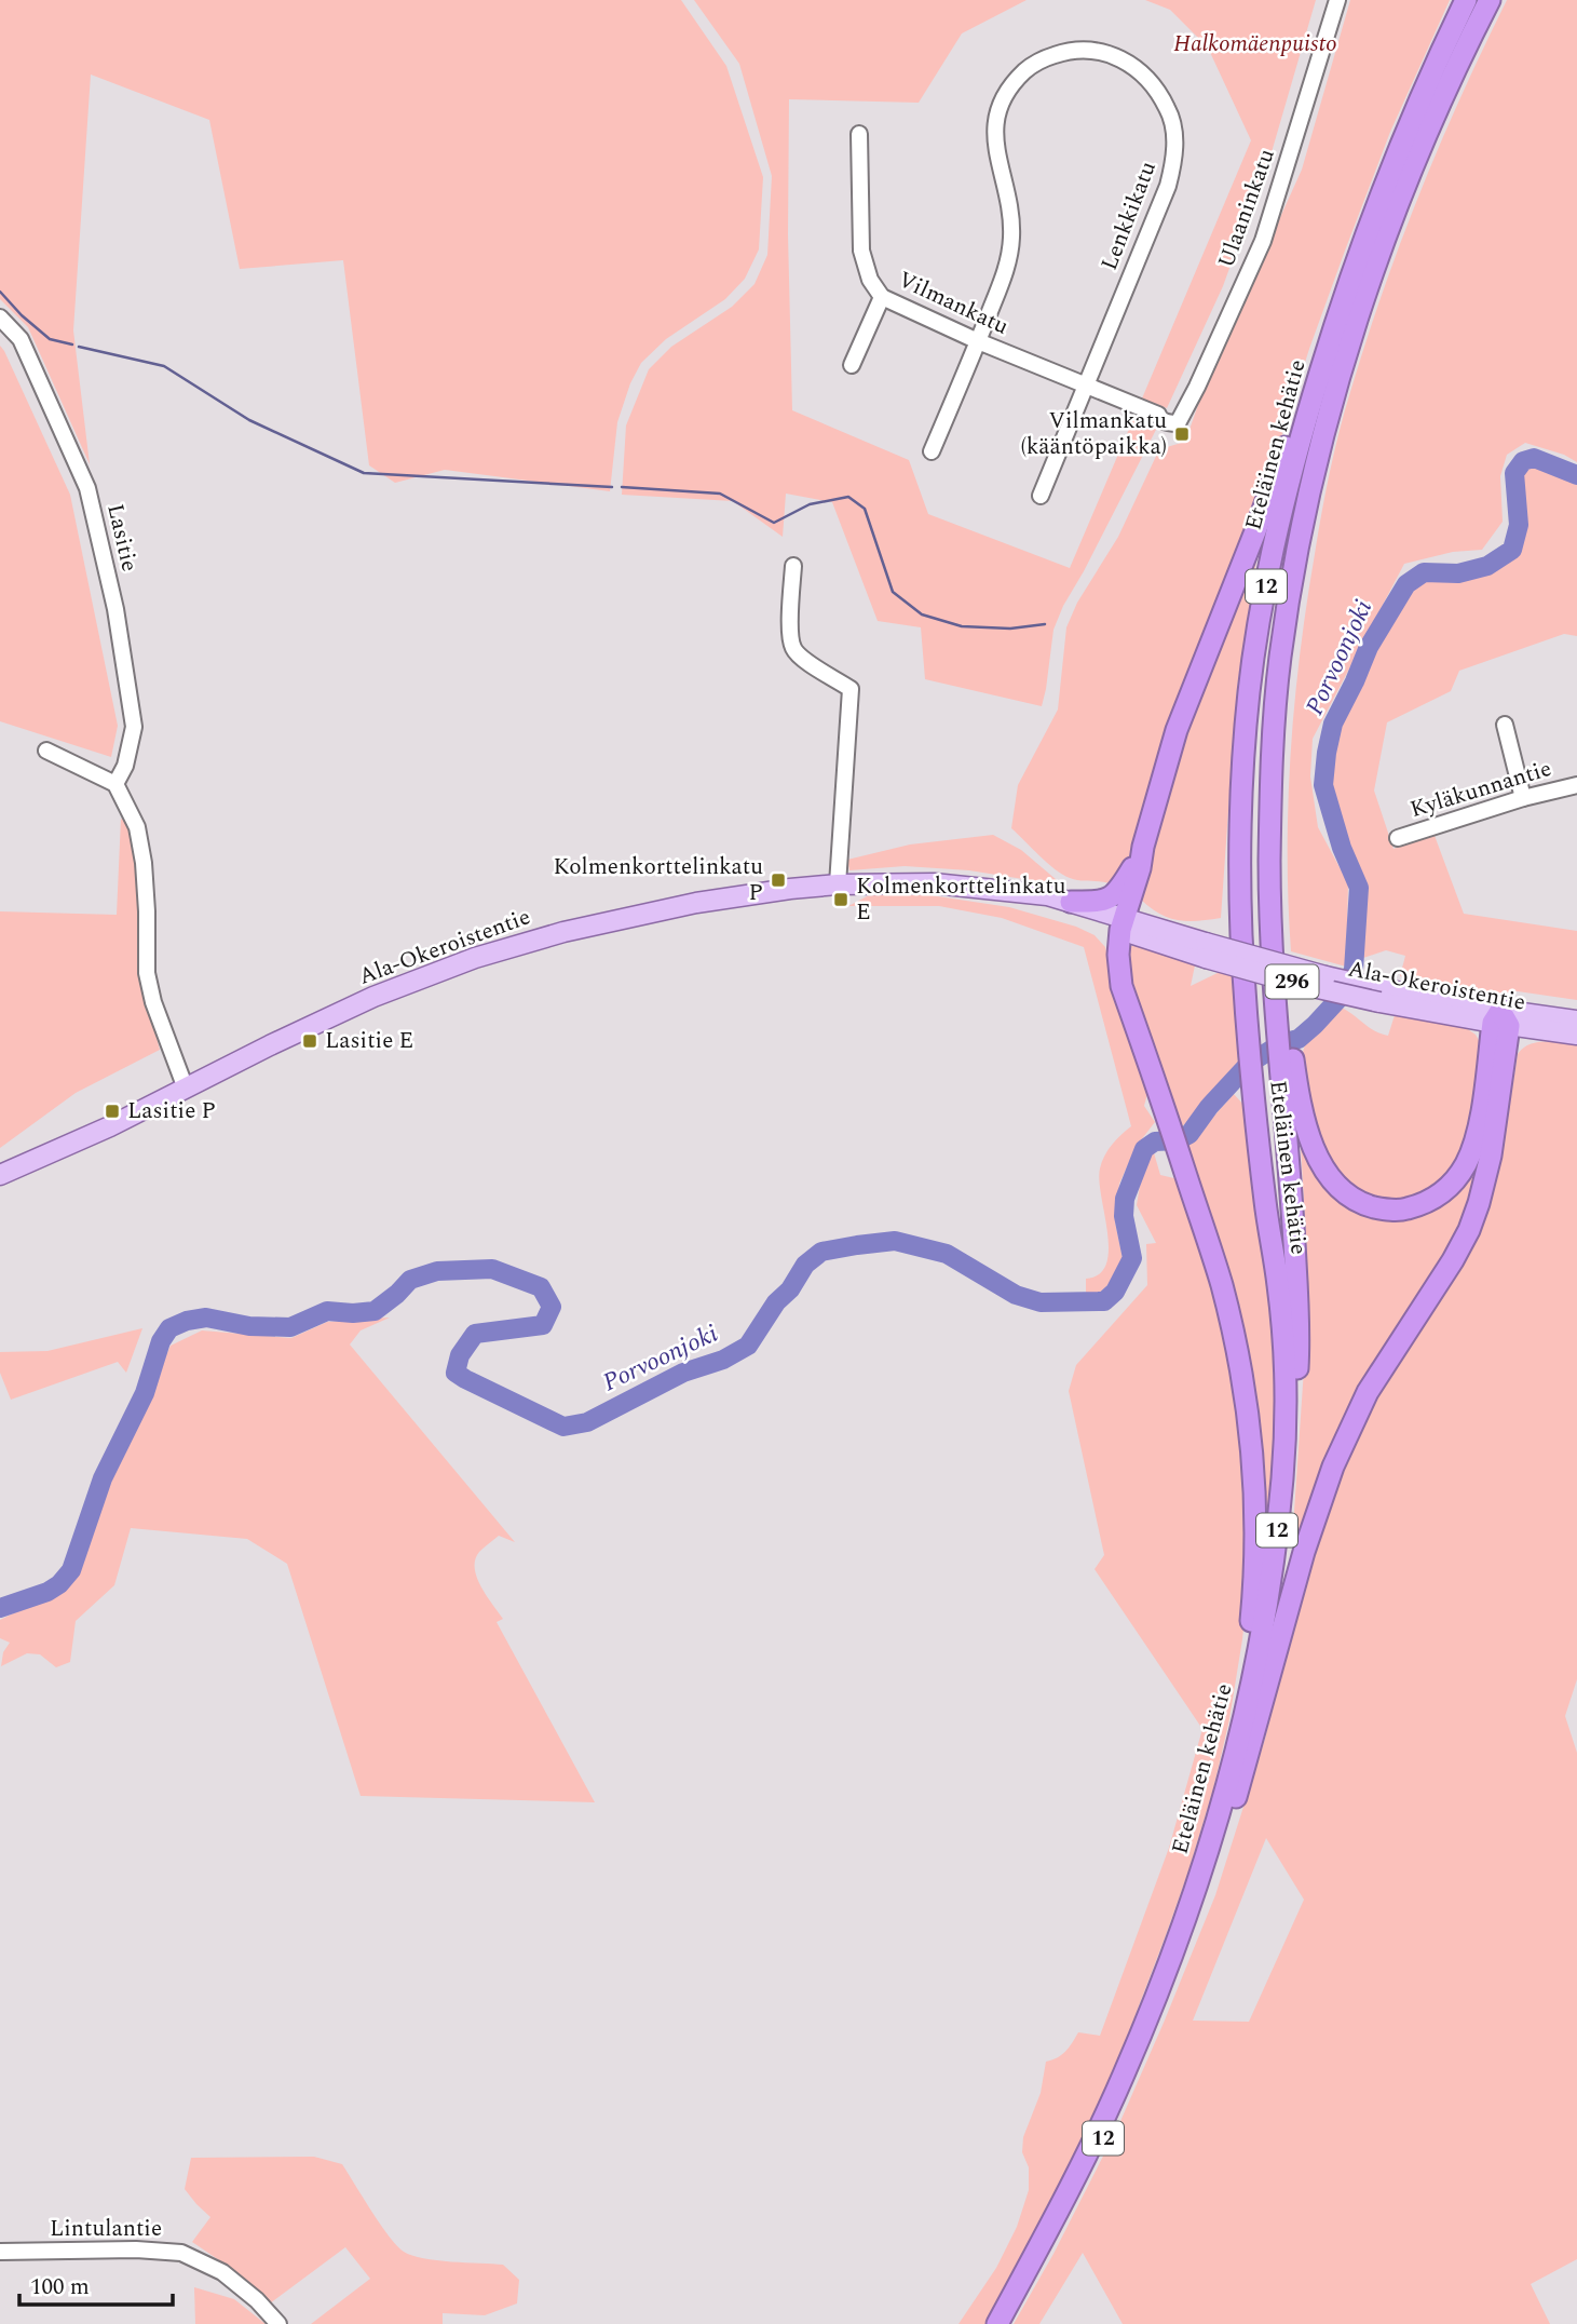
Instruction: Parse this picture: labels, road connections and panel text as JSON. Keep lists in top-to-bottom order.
{
  "streets": {
    "highway": ["Eteläinen kehätie", "12"],
    "main road": ["Ala-Okeroistentie", "296"],
    "street": [
      "Ulaaninkatu",
      "Lenkkikatu",
      "Vilmankatu",
      "Lasitie",
      "Kyläkunnantie",
      "Lintulantie"
    ]
  },
  "crossings": [
    ["Ulaaninkatu", "Vilmankatu"],
    ["Lenkkikatu", "Vilmankatu"]
  ],
  "water": ["Porvoonjoki"],
  "parks": ["Halkomäenpuisto"],
  "places": {
    "transit": [
      "Vilmankatu (kääntöpaikka)",
      "Kolmenkorttelinkatu P",
      "Kolmenkorttelinkatu E",
      "Lasitie E",
      "Lasitie P"
    ]
  },
  "scale_bar": "100 m"
}
